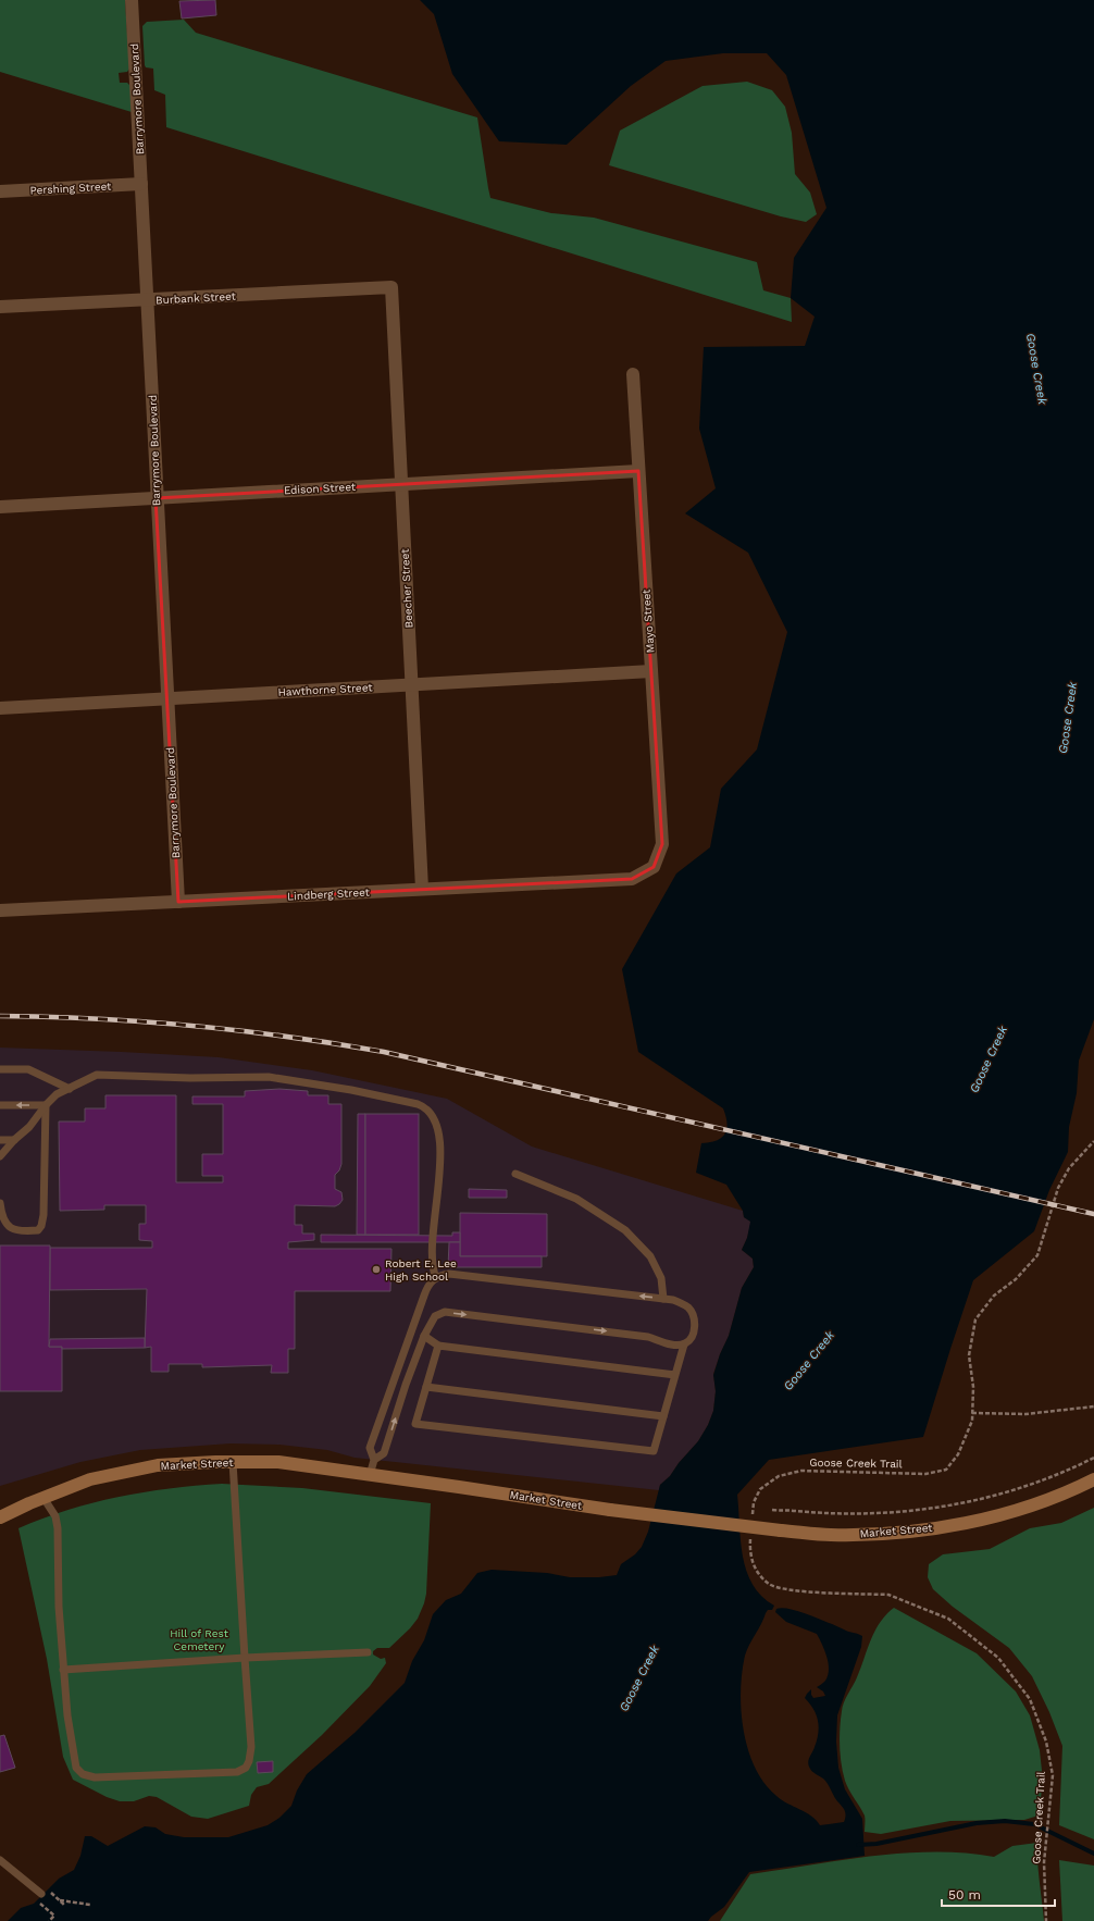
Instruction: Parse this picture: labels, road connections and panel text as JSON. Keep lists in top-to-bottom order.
{
  "streets": {
    "main road": ["Market Street"],
    "street": [
      "Barrymore Boulevard",
      "Pershing Street",
      "Burbank Street",
      "Edison Street",
      "Beecher Street",
      "Mayo Street",
      "Hawthorne Street",
      "Lindberg Street"
    ],
    "path": ["Goose Creek Trail"]
  },
  "crossings": [
    ["Barrymore Boulevard", "Pershing Street"],
    ["Barrymore Boulevard", "Burbank Street"],
    ["Barrymore Boulevard", "Edison Street"],
    ["Barrymore Boulevard", "Hawthorne Street"],
    ["Barrymore Boulevard", "Lindberg Street"],
    ["Burbank Street", "Beecher Street"],
    ["Edison Street", "Beecher Street"],
    ["Edison Street", "Mayo Street"],
    ["Beecher Street", "Hawthorne Street"],
    ["Beecher Street", "Lindberg Street"],
    ["Mayo Street", "Hawthorne Street"],
    ["Mayo Street", "Lindberg Street"]
  ],
  "water": ["Goose Creek"],
  "parks": ["Hill of Rest Cemetery"],
  "places": ["Robert E. Lee High School"],
  "scale_bar": "50 m"
}
